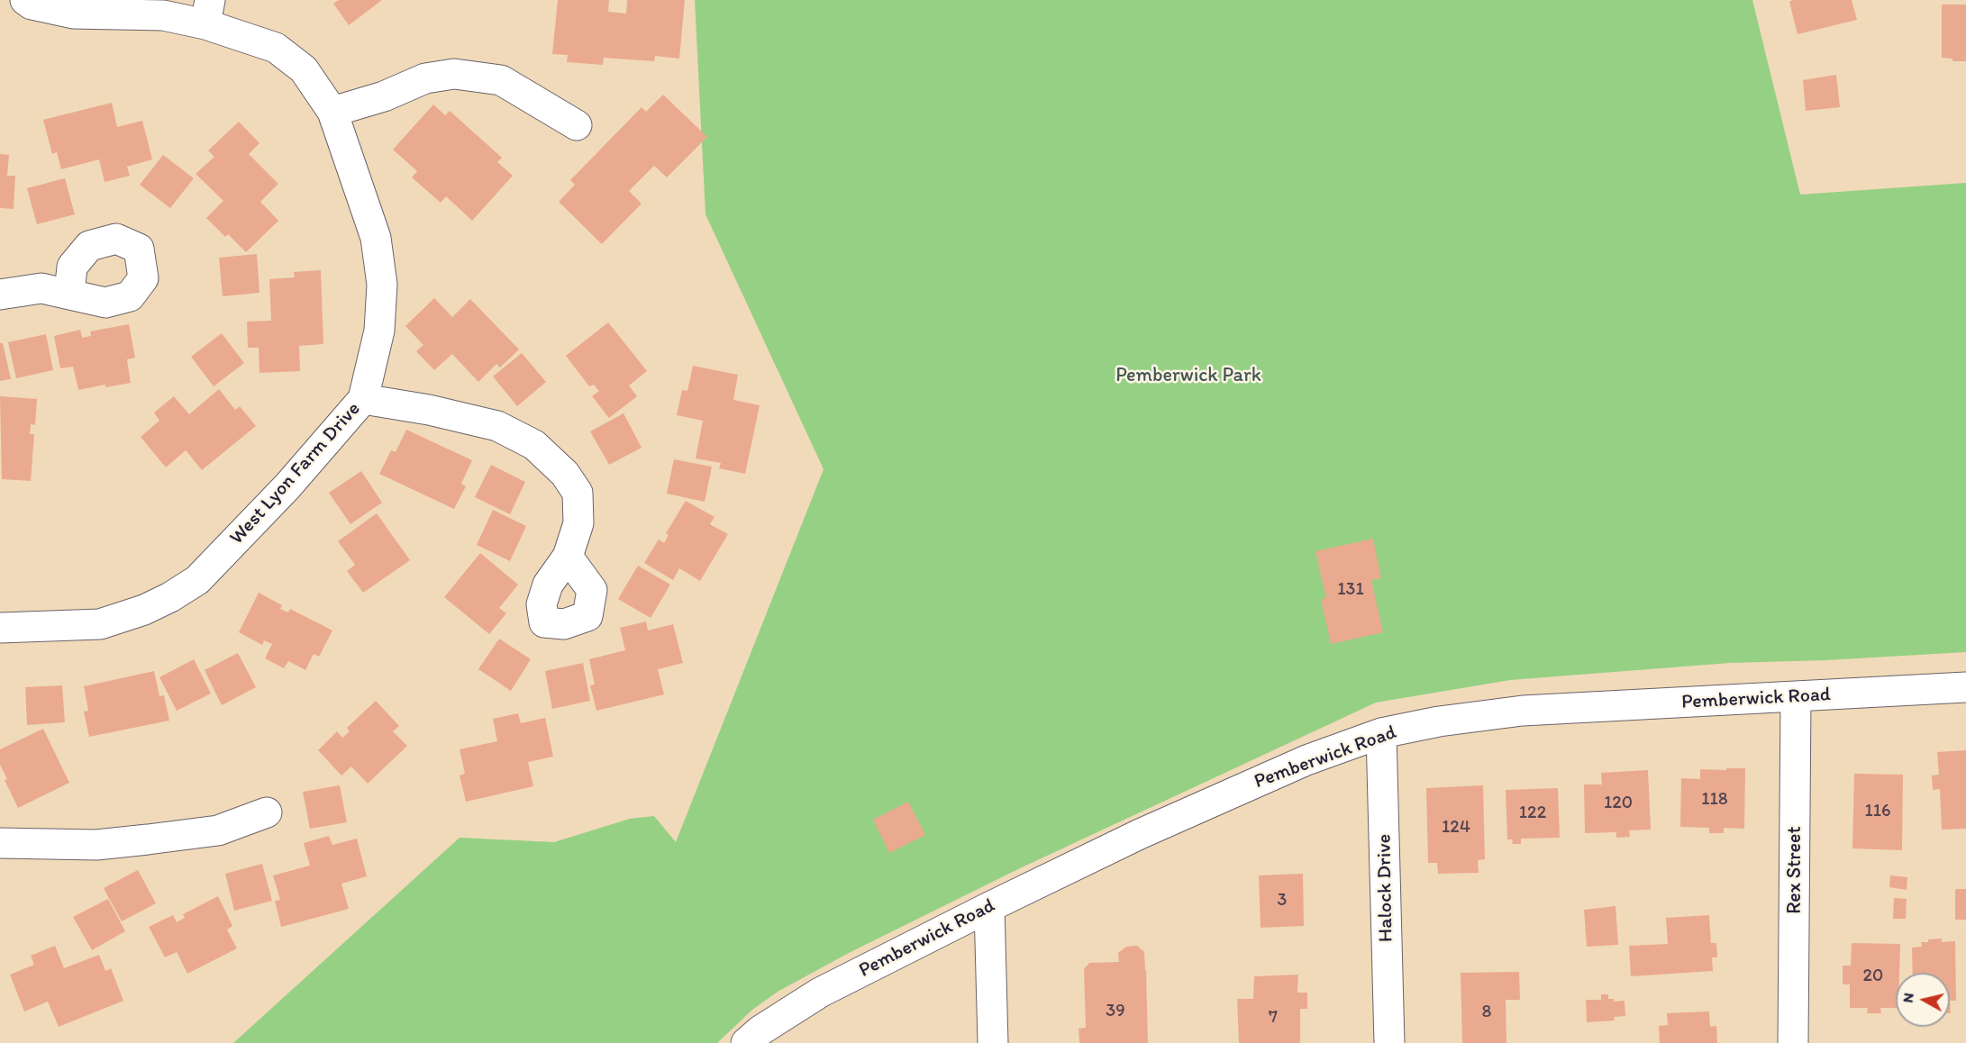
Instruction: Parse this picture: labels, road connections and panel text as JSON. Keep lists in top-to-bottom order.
{
  "streets": {
    "street": [
      "West Lyon Farm Drive",
      "Pemberwick Road",
      "Rex Street",
      "Halock Drive"
    ]
  },
  "crossings": [
    ["Pemberwick Road", "Rex Street"],
    ["Pemberwick Road", "Halock Drive"]
  ],
  "parks": ["Pemberwick Park"],
  "house_numbers": [
    "131",
    "118",
    "120",
    "116",
    "122",
    "124",
    "3",
    "20",
    "39",
    "8",
    "7"
  ],
  "north": "left"
}
